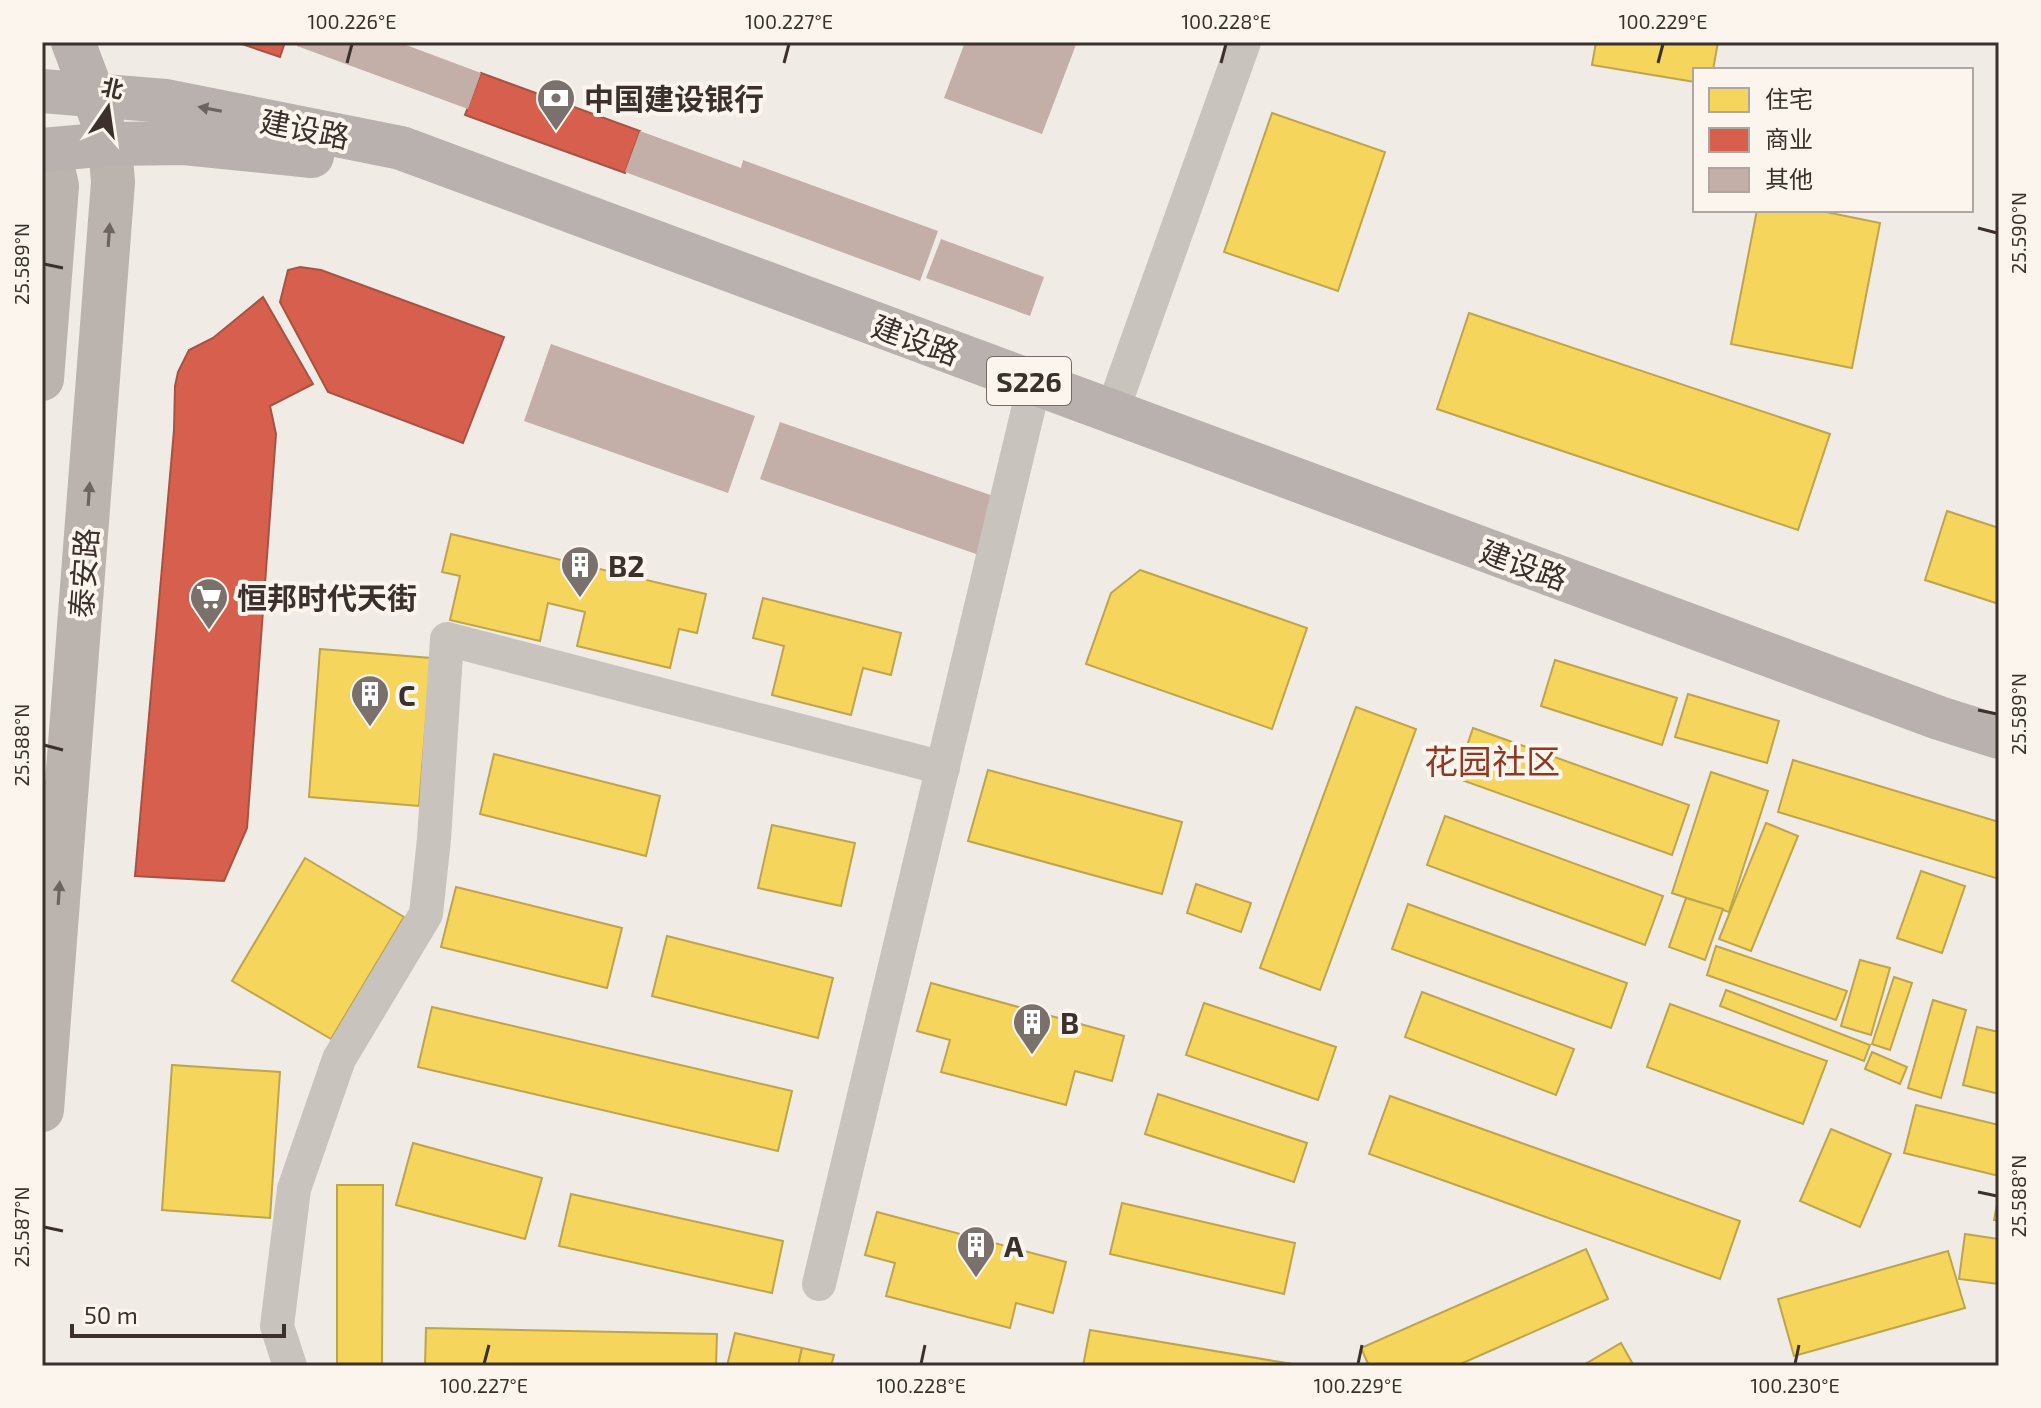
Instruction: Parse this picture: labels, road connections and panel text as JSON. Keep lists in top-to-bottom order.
{
  "streets": {
    "main road": ["建设路", "S226", "泰安路"]
  },
  "crossings": [
    ["建设路", "泰安路"]
  ],
  "one_way": ["泰安路"],
  "districts": ["花园社区"],
  "places": {
    "bank": ["中国建设银行"],
    "building": [
      "B2",
      "C",
      "B",
      "A"
    ],
    "supermarket": ["恒邦时代天街"]
  },
  "legend": ["住宅", "商业", "其他"],
  "scale_bar": "50 m",
  "north": "top",
  "coordinates": [
    "100.226°E",
    "100.227°E",
    "100.228°E",
    "100.229°E",
    "25.590°N",
    "25.589°N",
    "25.588°N",
    "25.587°N",
    "100.230°E"
  ]
}
